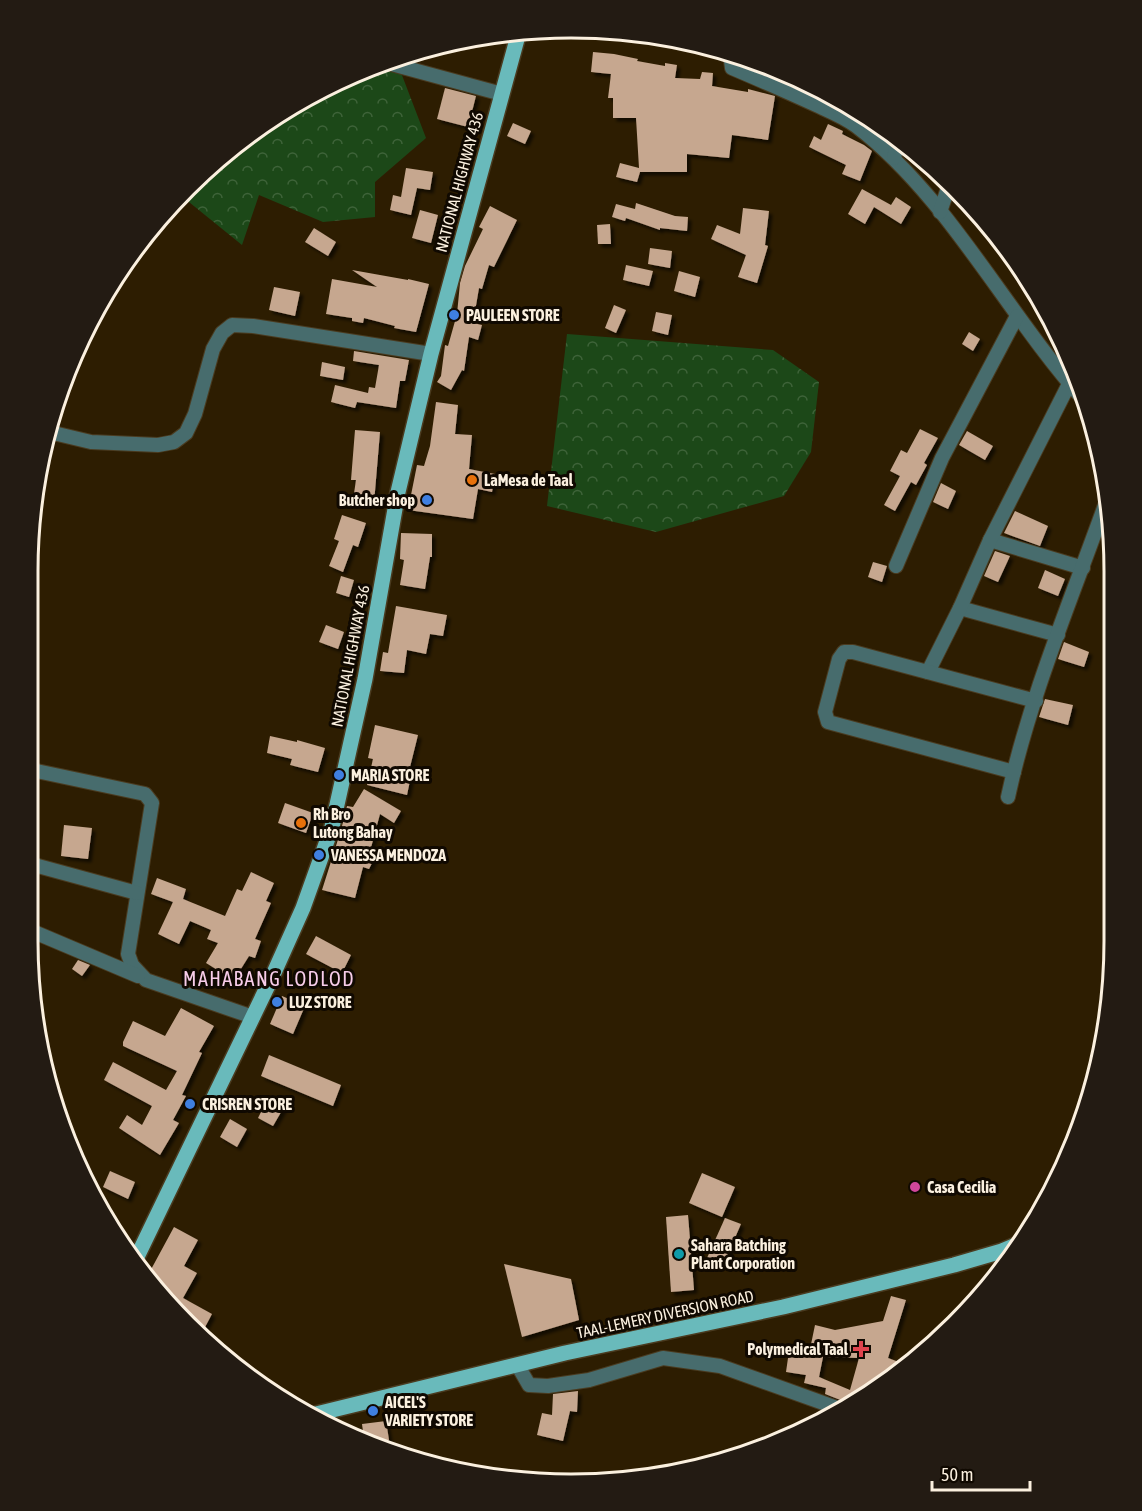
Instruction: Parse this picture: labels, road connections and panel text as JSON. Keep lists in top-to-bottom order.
{
  "streets": {
    "main road": ["NATIONAL HIGHWAY 436", "TAAL-LEMERY DIVERSION ROAD"]
  },
  "districts": ["MAHABANG LODLOD"],
  "places": {
    "other": [
      "PAULEEN STORE",
      "LaMesa de Taal",
      "Butcher shop",
      "MARIA STORE",
      "Rh Bro Lutong Bahay",
      "VANESSA MENDOZA",
      "LUZ STORE",
      "CRISREN STORE",
      "Casa Cecilia",
      "Sahara Batching Plant Corporation",
      "AICEL'S VARIETY STORE"
    ],
    "health": ["Polymedical Taal"]
  },
  "scale_bar": "50 m"
}
